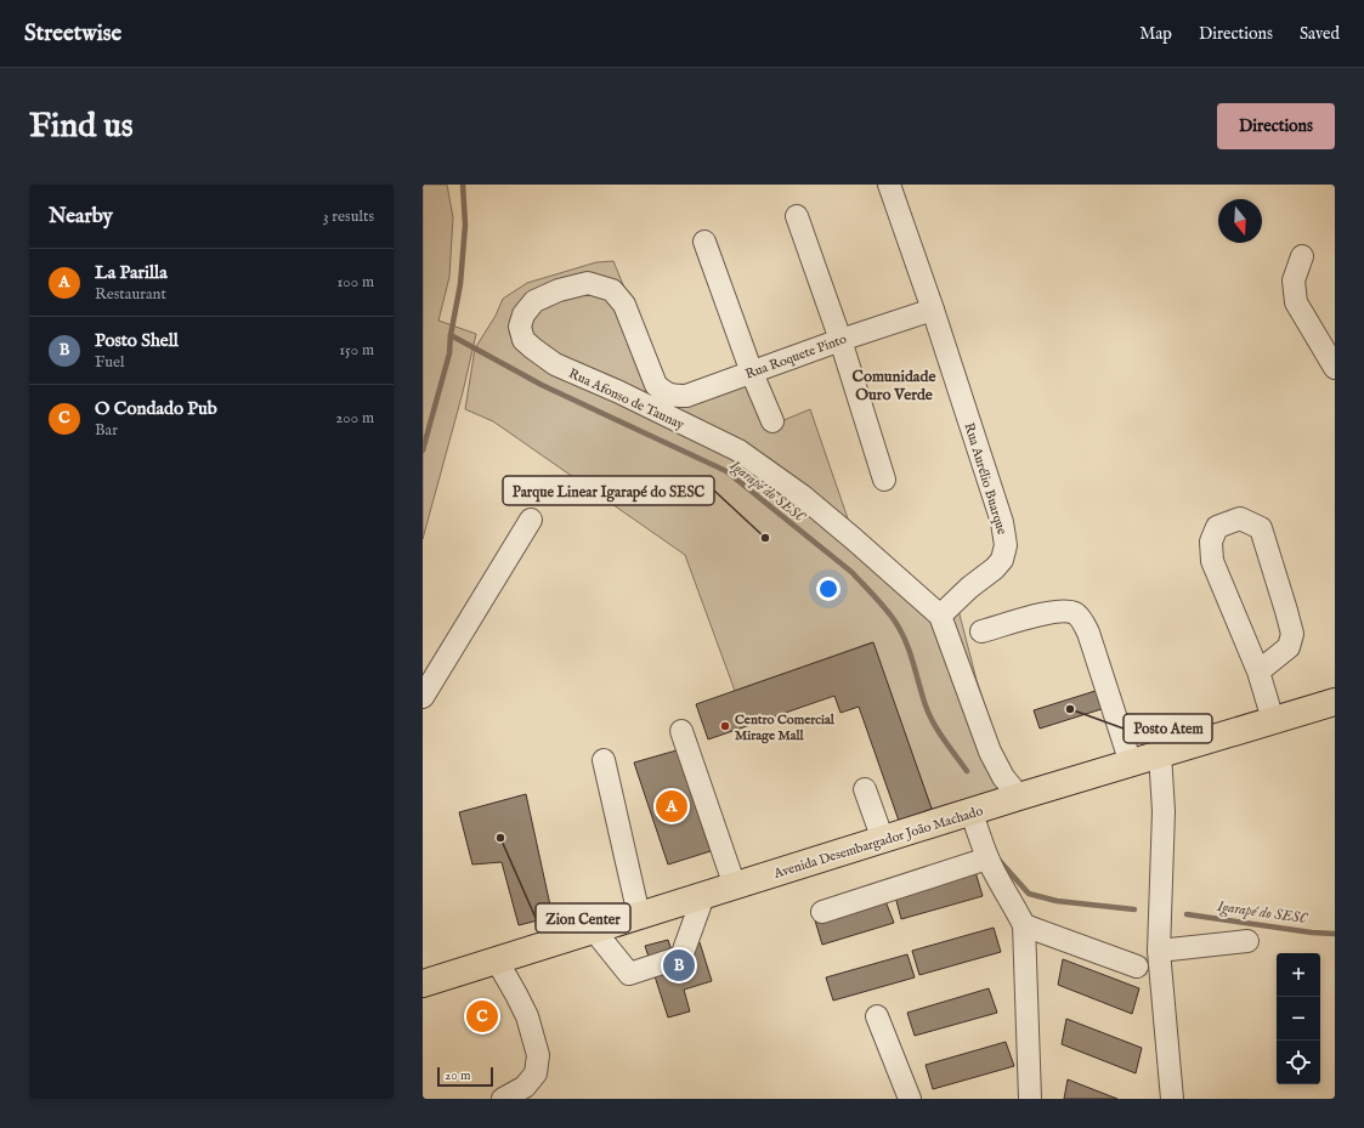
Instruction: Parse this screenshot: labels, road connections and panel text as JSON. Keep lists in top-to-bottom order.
{
  "streets": {
    "main road": ["Avenida Desembargador João Machado"],
    "street": ["Rua Roquete Pinto", "Rua Afonso de Taunay", "Rua Aurélio Buarque"]
  },
  "crossings": [
    ["Rua Roquete Pinto", "Rua Afonso de Taunay"],
    ["Rua Roquete Pinto", "Rua Aurélio Buarque"],
    ["Rua Afonso de Taunay", "Rua Aurélio Buarque"]
  ],
  "districts": ["Comunidade Ouro Verde"],
  "water": ["Igarapé do SESC"],
  "places": [
    "Parque Linear Igarapé do SESC",
    "Posto Atem",
    "Centro Comercial Mirage Mall",
    "Zion Center"
  ],
  "scale_bar": "20 m",
  "north": "bottom",
  "page": {
    "header": "Streetwise",
    "nav": ["Map", "Directions", "Saved"],
    "buttons": "Directions",
    "title": "Find us",
    "heading": ["Nearby", "3 results"],
    "list": [
      {
        "mark": "A",
        "name": "La Parilla",
        "note": "Restaurant",
        "value": "100 m"
      },
      {
        "mark": "B",
        "name": "Posto Shell",
        "note": "Fuel",
        "value": "150 m"
      },
      {
        "mark": "C",
        "name": "O Condado Pub",
        "note": "Bar",
        "value": "200 m"
      }
    ],
    "pins": ["A", "B", "C"],
    "map_buttons": ["+", "−"],
    "scale": "20 m"
  }
}
